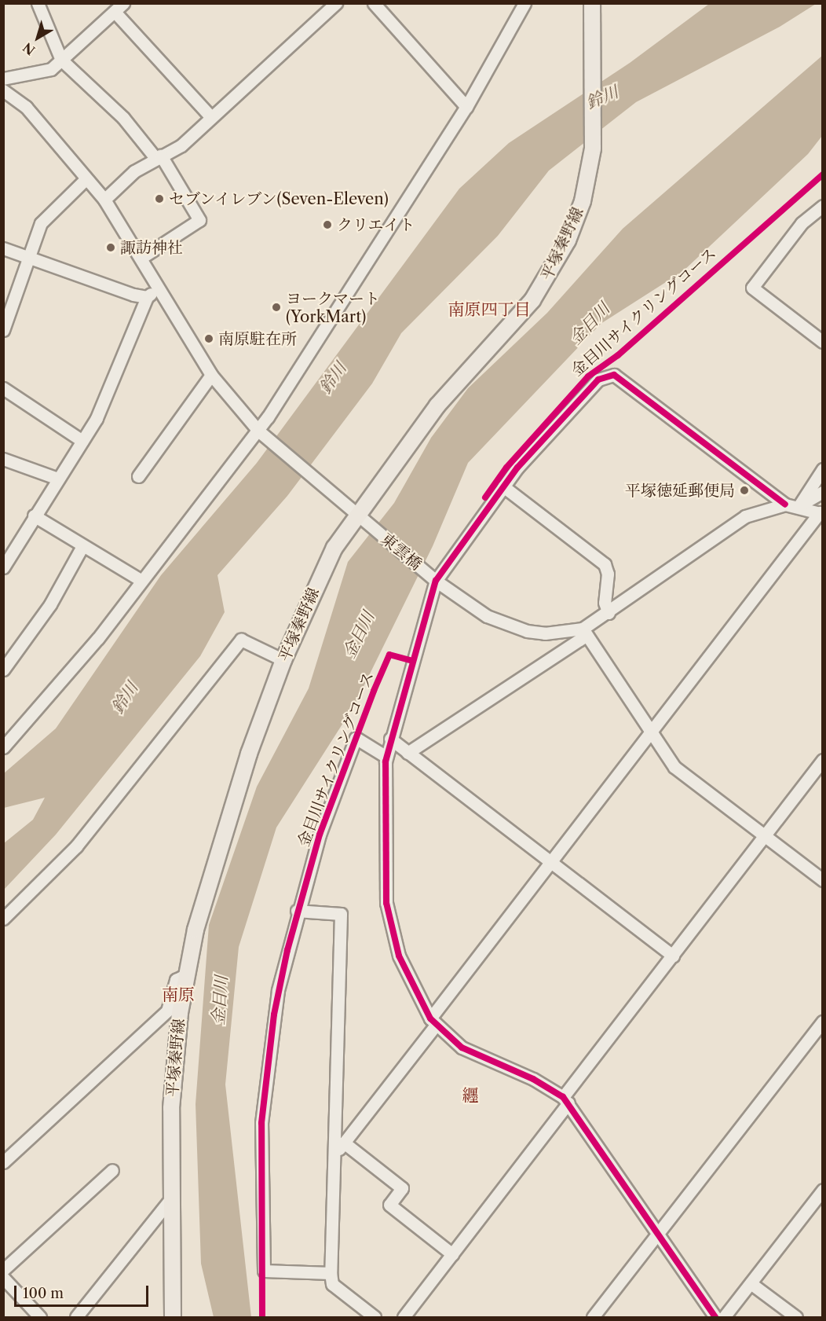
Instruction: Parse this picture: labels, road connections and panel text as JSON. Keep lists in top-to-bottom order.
{
  "streets": {
    "main road": ["平塚秦野線"],
    "street": ["金目川サイクリングコース", "東雲橋"]
  },
  "crossings": [
    ["平塚秦野線", "東雲橋"]
  ],
  "districts": ["南原四丁目", "南原", "纒"],
  "water": ["鈴川", "金目川"],
  "places": [
    "セブンイレブン(Seven-Eleven)",
    "クリエイト",
    "諏訪神社",
    "ヨークマート (YorkMart)",
    "南原駐在所",
    "平塚徳延郵便局"
  ],
  "scale_bar": "100 m",
  "north": "bottom left"
}
